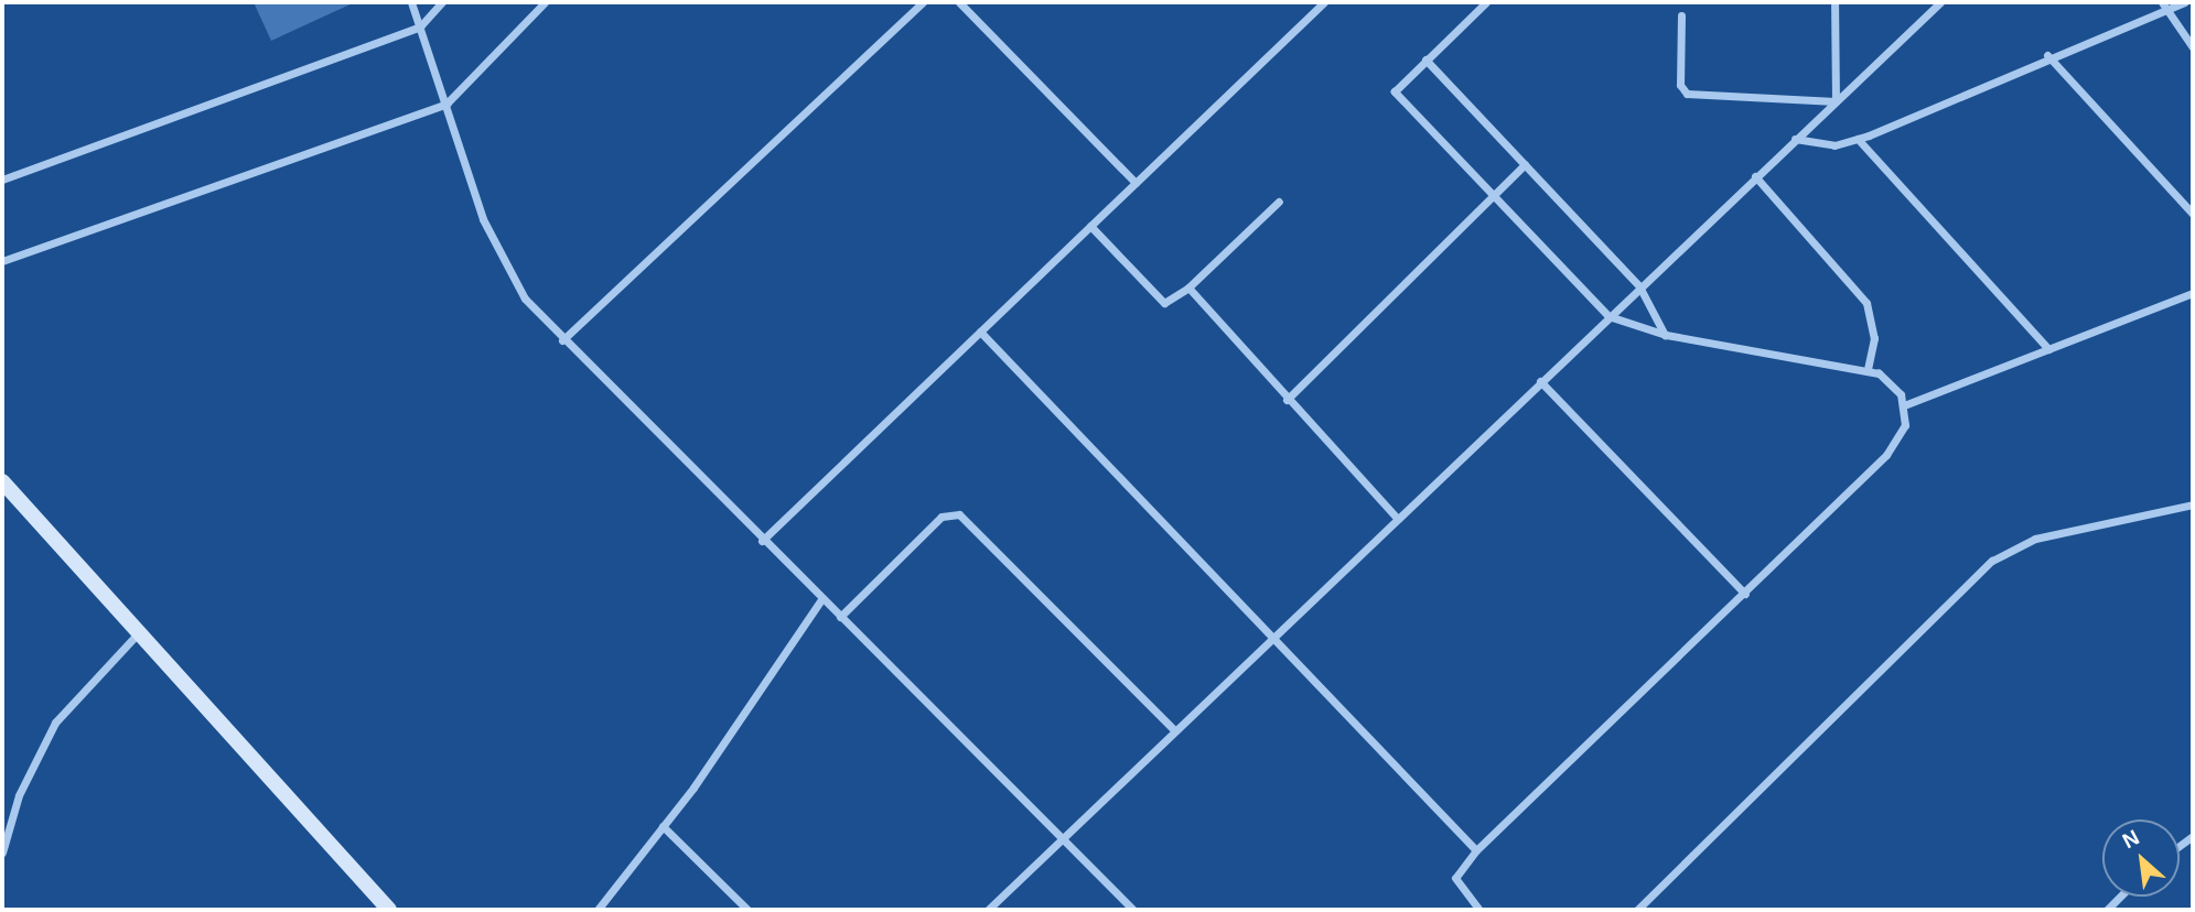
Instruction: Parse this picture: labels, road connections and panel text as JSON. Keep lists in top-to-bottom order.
{
  "north": "top left"
}
